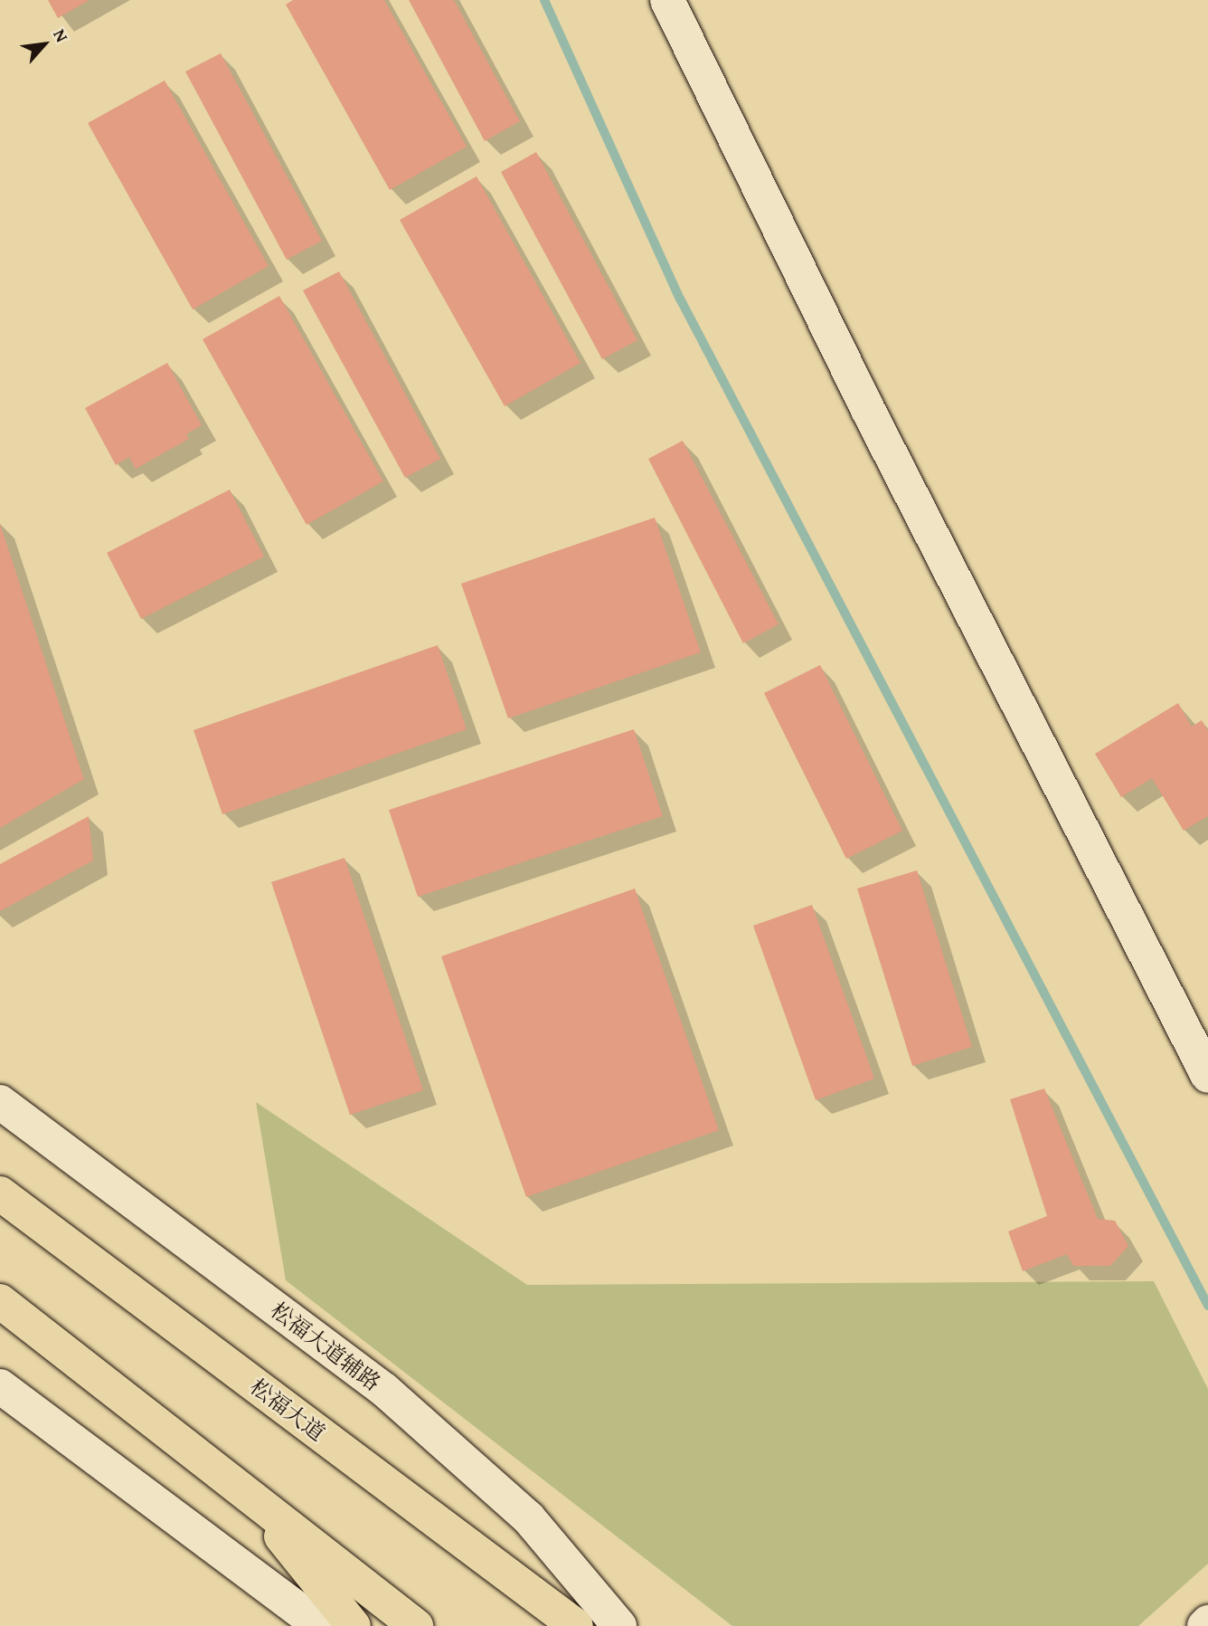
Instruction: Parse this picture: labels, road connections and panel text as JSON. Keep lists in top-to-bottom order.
{
  "streets": {
    "main road": ["松福大道辅路", "松福大道"]
  },
  "north": "top right"
}
